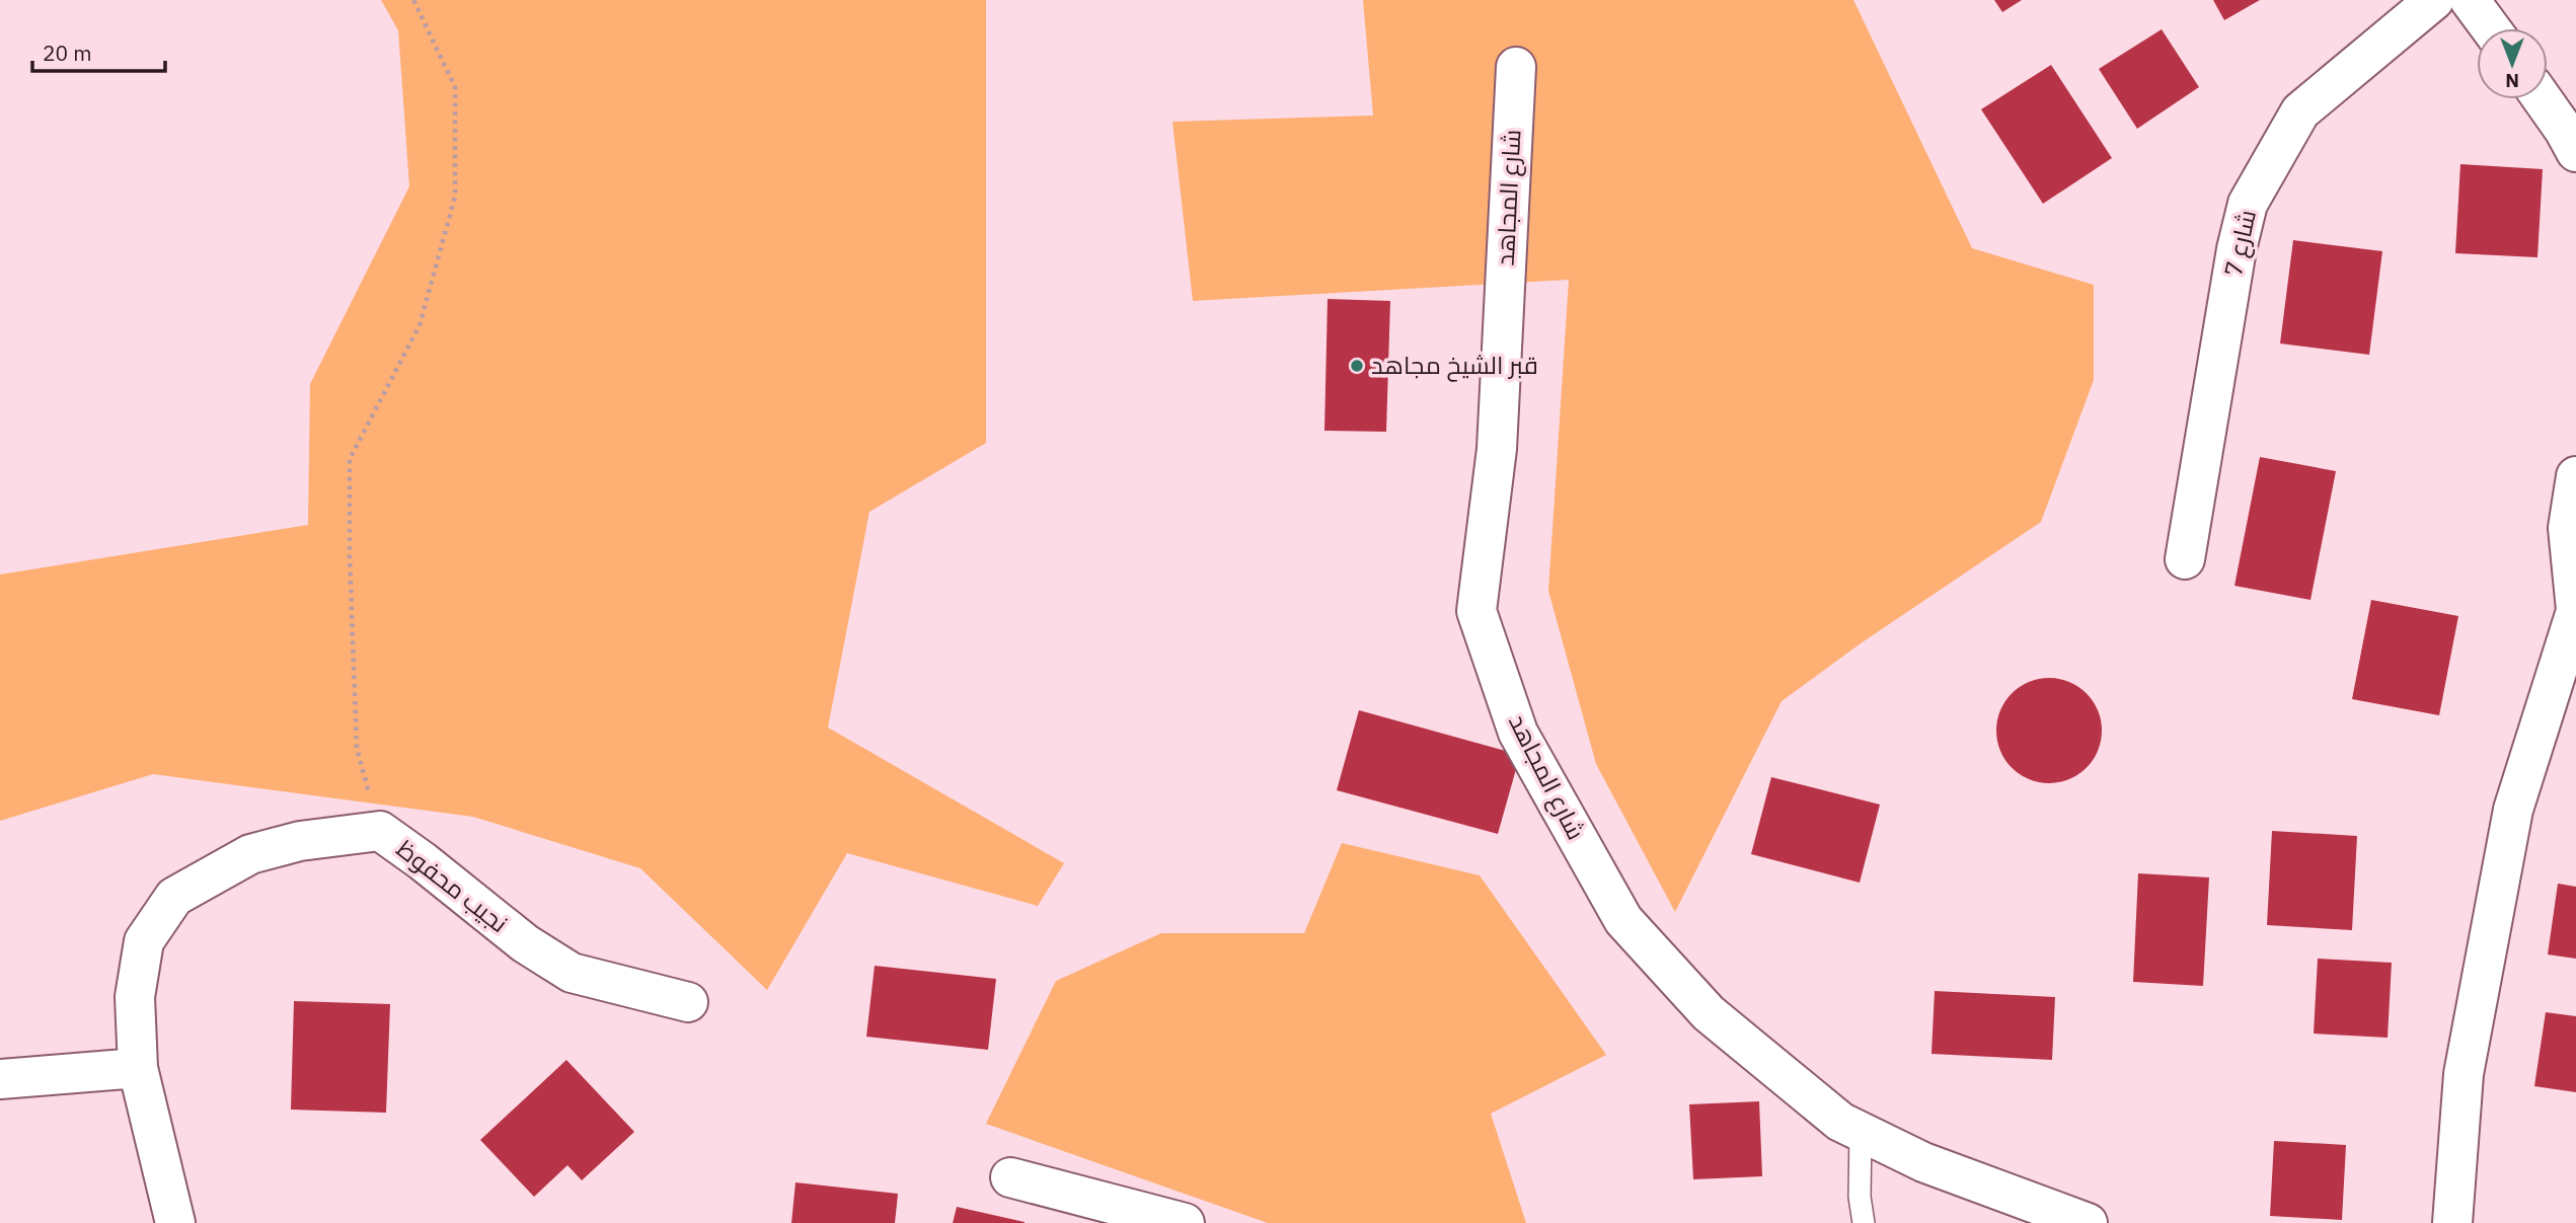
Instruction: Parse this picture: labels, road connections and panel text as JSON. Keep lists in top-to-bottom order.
{
  "streets": {
    "street": ["شارع المجاهد", "شارع 7", "نجيب محفوظ"]
  },
  "places": ["قبر الشيخ مجاهد"],
  "scale_bar": "20 m",
  "north": "bottom"
}
